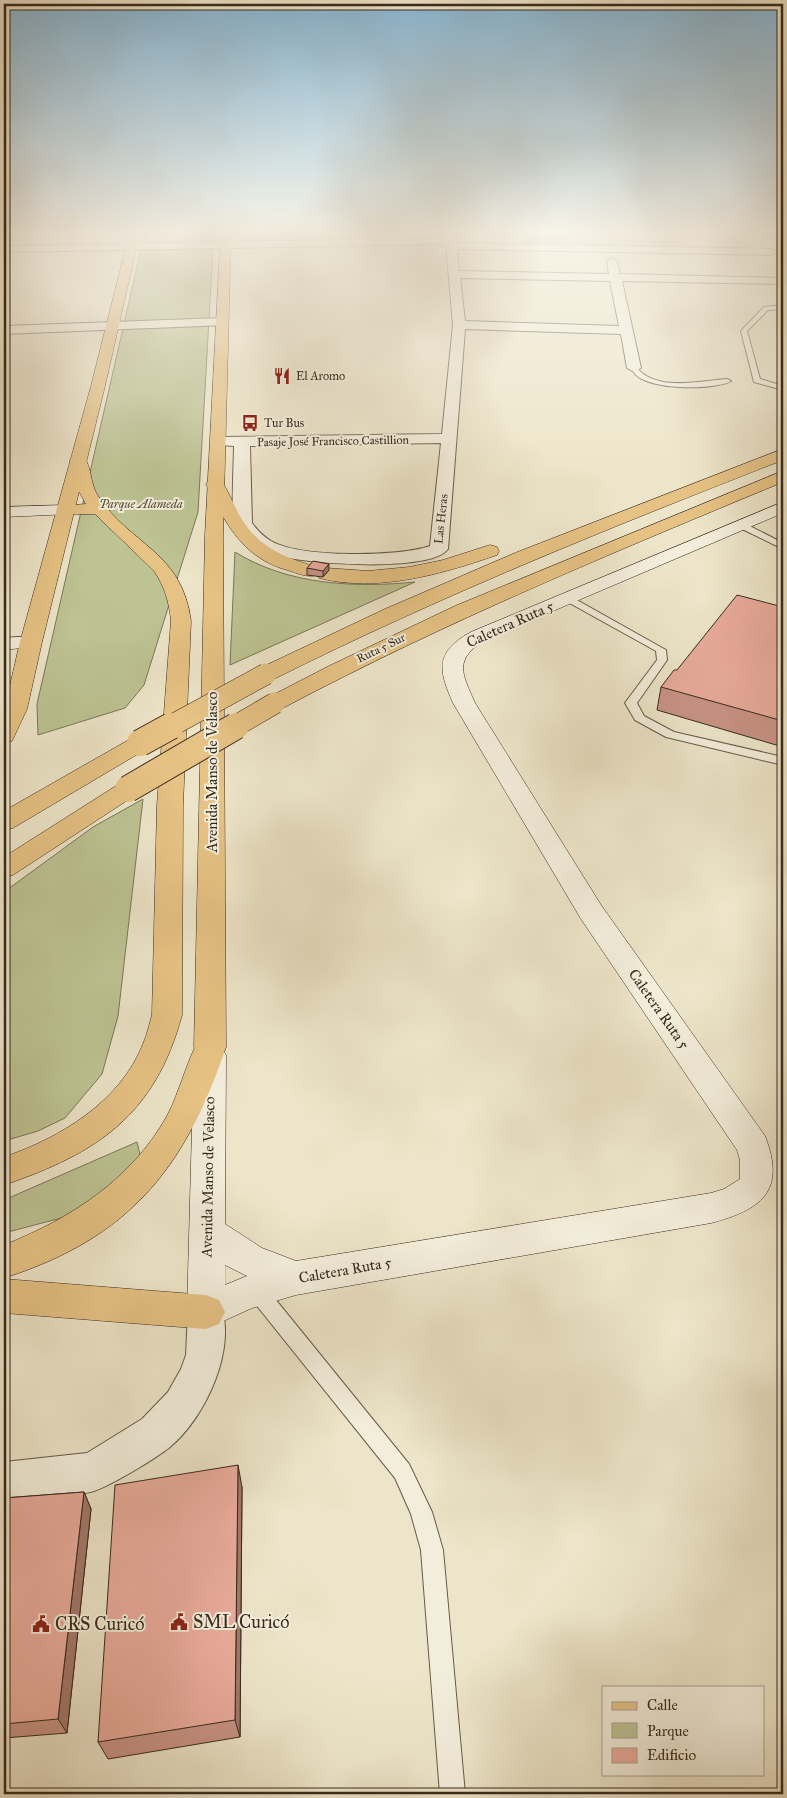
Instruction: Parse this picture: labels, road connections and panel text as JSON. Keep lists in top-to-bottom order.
{
  "streets": {
    "main road": ["Ruta 5 Sur", "Avenida Manso de Velasco"],
    "street": ["Pasaje José Francisco Castillion", "Las Heras", "Caletera Ruta 5"]
  },
  "crossings": [
    ["Pasaje José Francisco Castillion", "Las Heras"],
    ["Pasaje José Francisco Castillion", "Avenida Manso de Velasco"],
    ["Caletera Ruta 5", "Avenida Manso de Velasco"]
  ],
  "parks": ["Parque Alameda"],
  "places": {
    "restaurant": ["El Aromo"],
    "bus stop": ["Tur Bus"],
    "public building": ["SML Curicó", "CRS Curicó"]
  },
  "legend": ["Calle", "Parque", "Edificio"]
}
